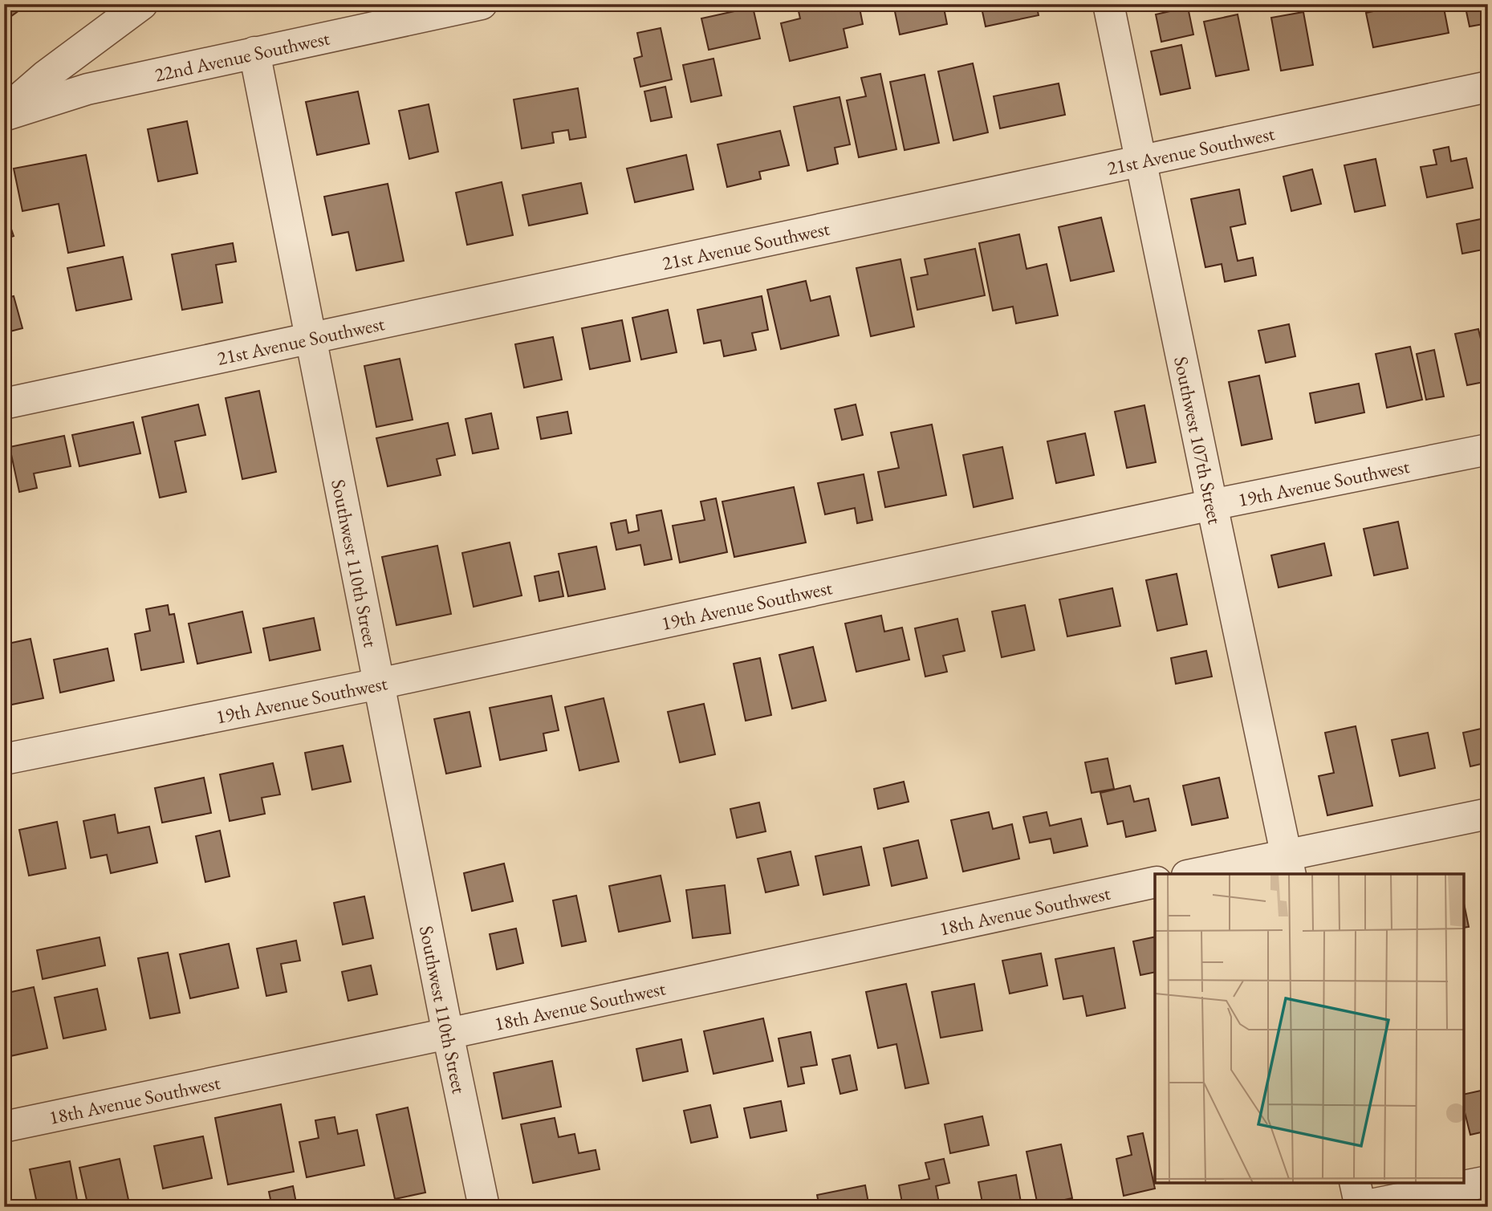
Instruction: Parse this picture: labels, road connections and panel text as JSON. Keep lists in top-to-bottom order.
{
  "streets": {
    "street": [
      "22nd Avenue Southwest",
      "21st Avenue Southwest",
      "Southwest 107th Street",
      "19th Avenue Southwest",
      "Southwest 110th Street",
      "18th Avenue Southwest"
    ]
  },
  "crossings": [
    ["22nd Avenue Southwest", "Southwest 110th Street"],
    ["21st Avenue Southwest", "Southwest 107th Street"],
    ["21st Avenue Southwest", "Southwest 110th Street"],
    ["Southwest 107th Street", "19th Avenue Southwest"],
    ["19th Avenue Southwest", "Southwest 110th Street"],
    ["Southwest 110th Street", "18th Avenue Southwest"]
  ]
}
